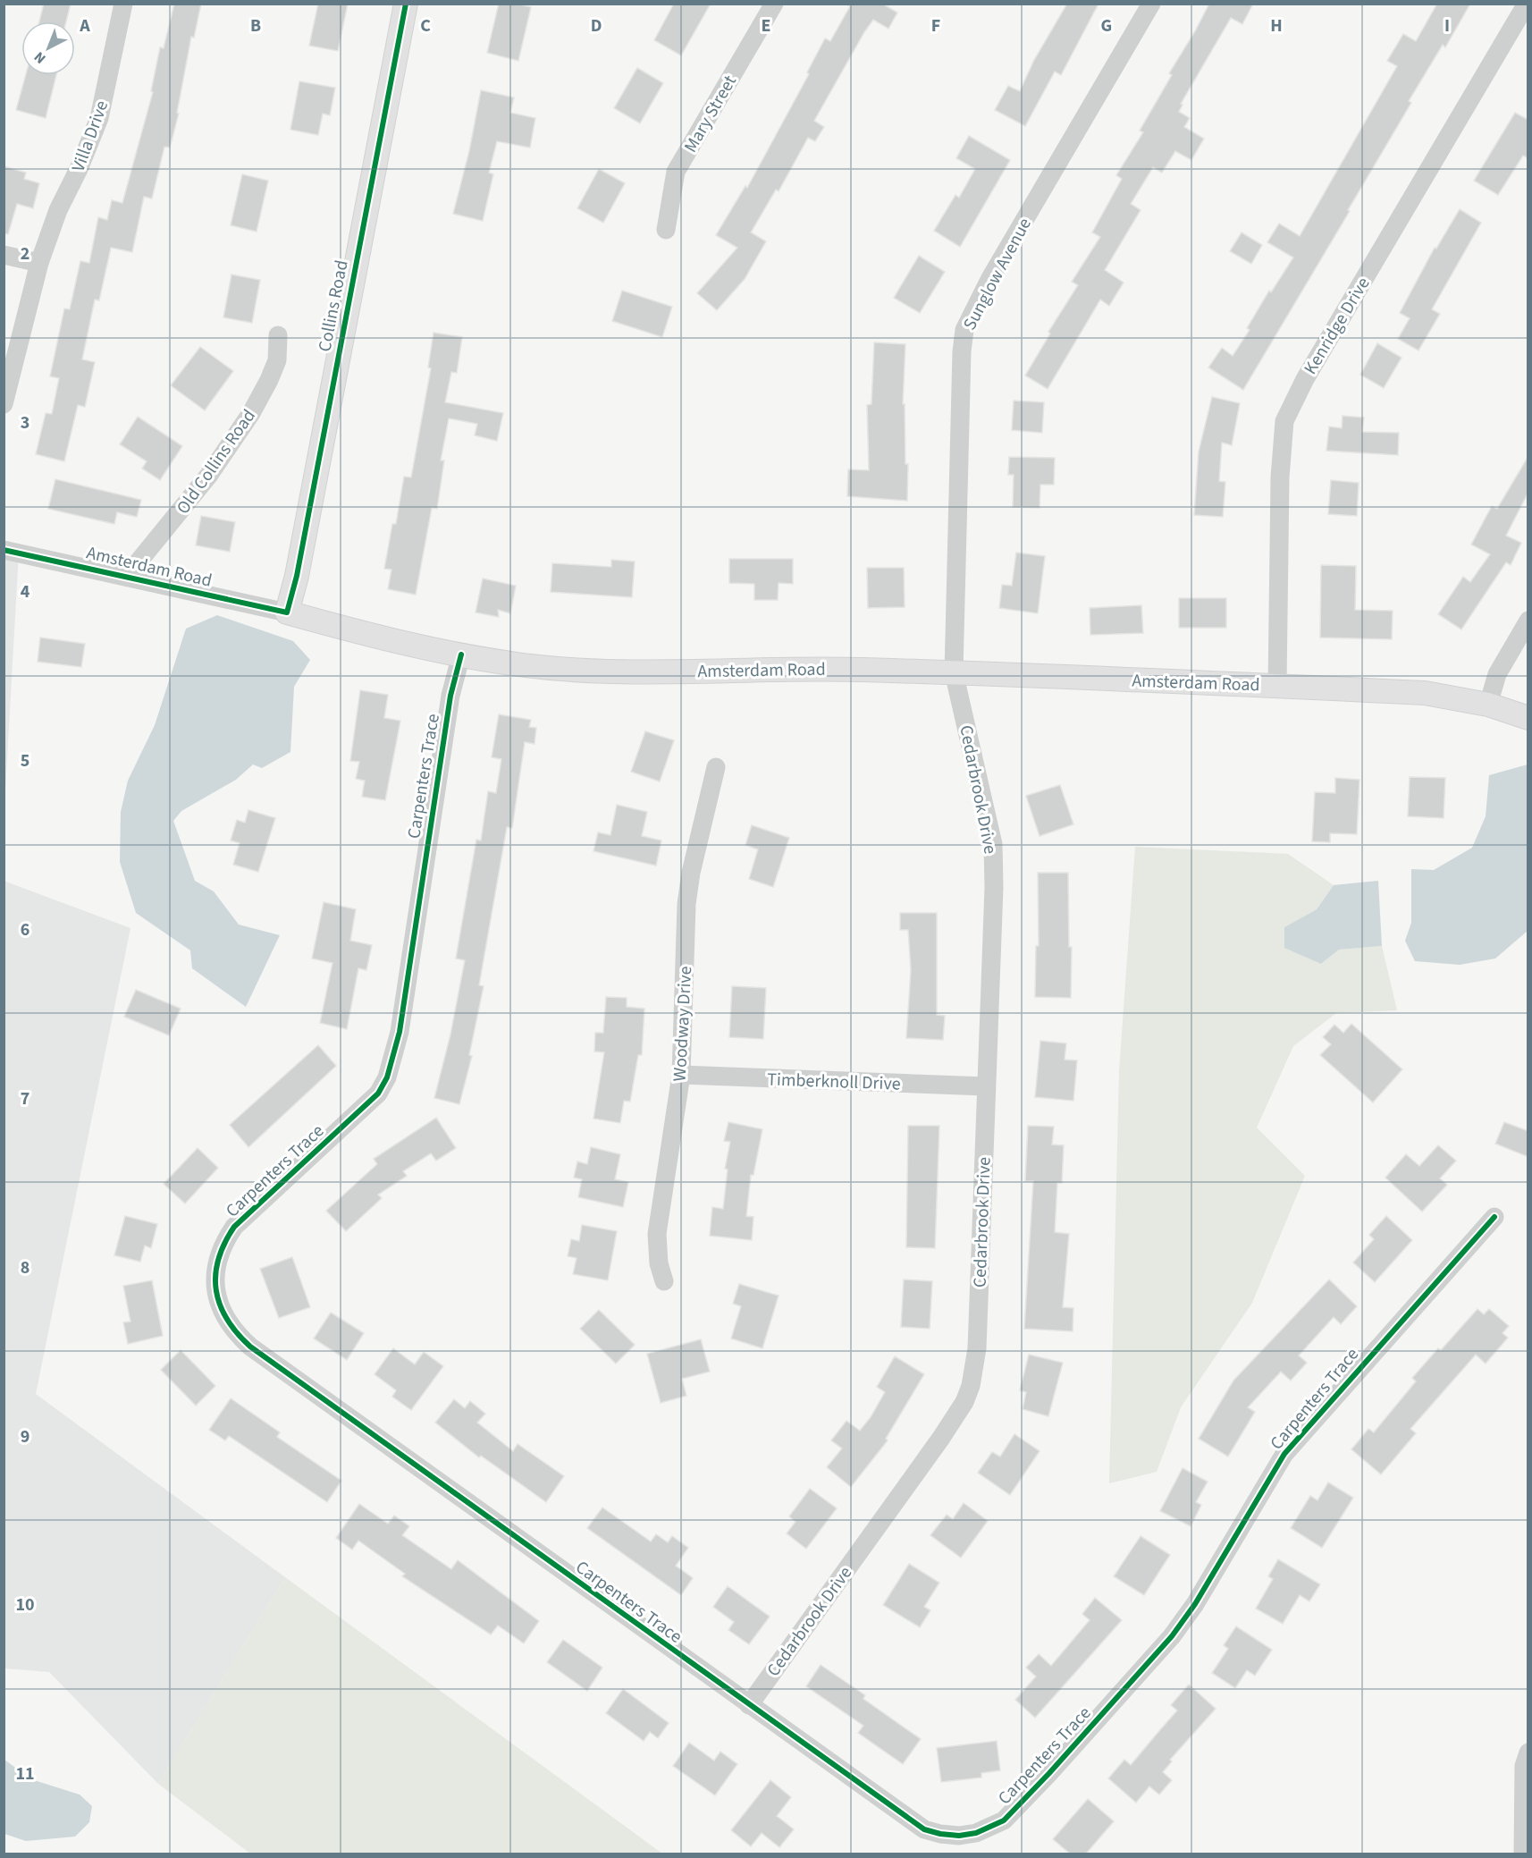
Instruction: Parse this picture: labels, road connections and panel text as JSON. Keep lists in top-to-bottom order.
{
  "streets": {
    "main road": ["Collins Road", "Amsterdam Road"],
    "street": [
      "Mary Street",
      "Villa Drive",
      "Sunglow Avenue",
      "Kenridge Drive",
      "Old Collins Road",
      "Carpenters Trace",
      "Cedarbrook Drive",
      "Woodway Drive",
      "Timberknoll Drive"
    ]
  },
  "crossings": [
    ["Sunglow Avenue", "Amsterdam Road"],
    ["Sunglow Avenue", "Cedarbrook Drive"],
    ["Collins Road", "Amsterdam Road"],
    ["Kenridge Drive", "Amsterdam Road"],
    ["Old Collins Road", "Amsterdam Road"],
    ["Amsterdam Road", "Carpenters Trace"],
    ["Amsterdam Road", "Cedarbrook Drive"],
    ["Carpenters Trace", "Cedarbrook Drive"],
    ["Cedarbrook Drive", "Timberknoll Drive"],
    ["Woodway Drive", "Timberknoll Drive"]
  ],
  "north": "bottom left",
  "grid": {
    "columns": [
      "A",
      "B",
      "C",
      "D",
      "E",
      "F",
      "G",
      "H",
      "I"
    ],
    "rows": [
      "2",
      "3",
      "4",
      "5",
      "6",
      "7",
      "8",
      "9",
      "10",
      "11"
    ]
  }
}
